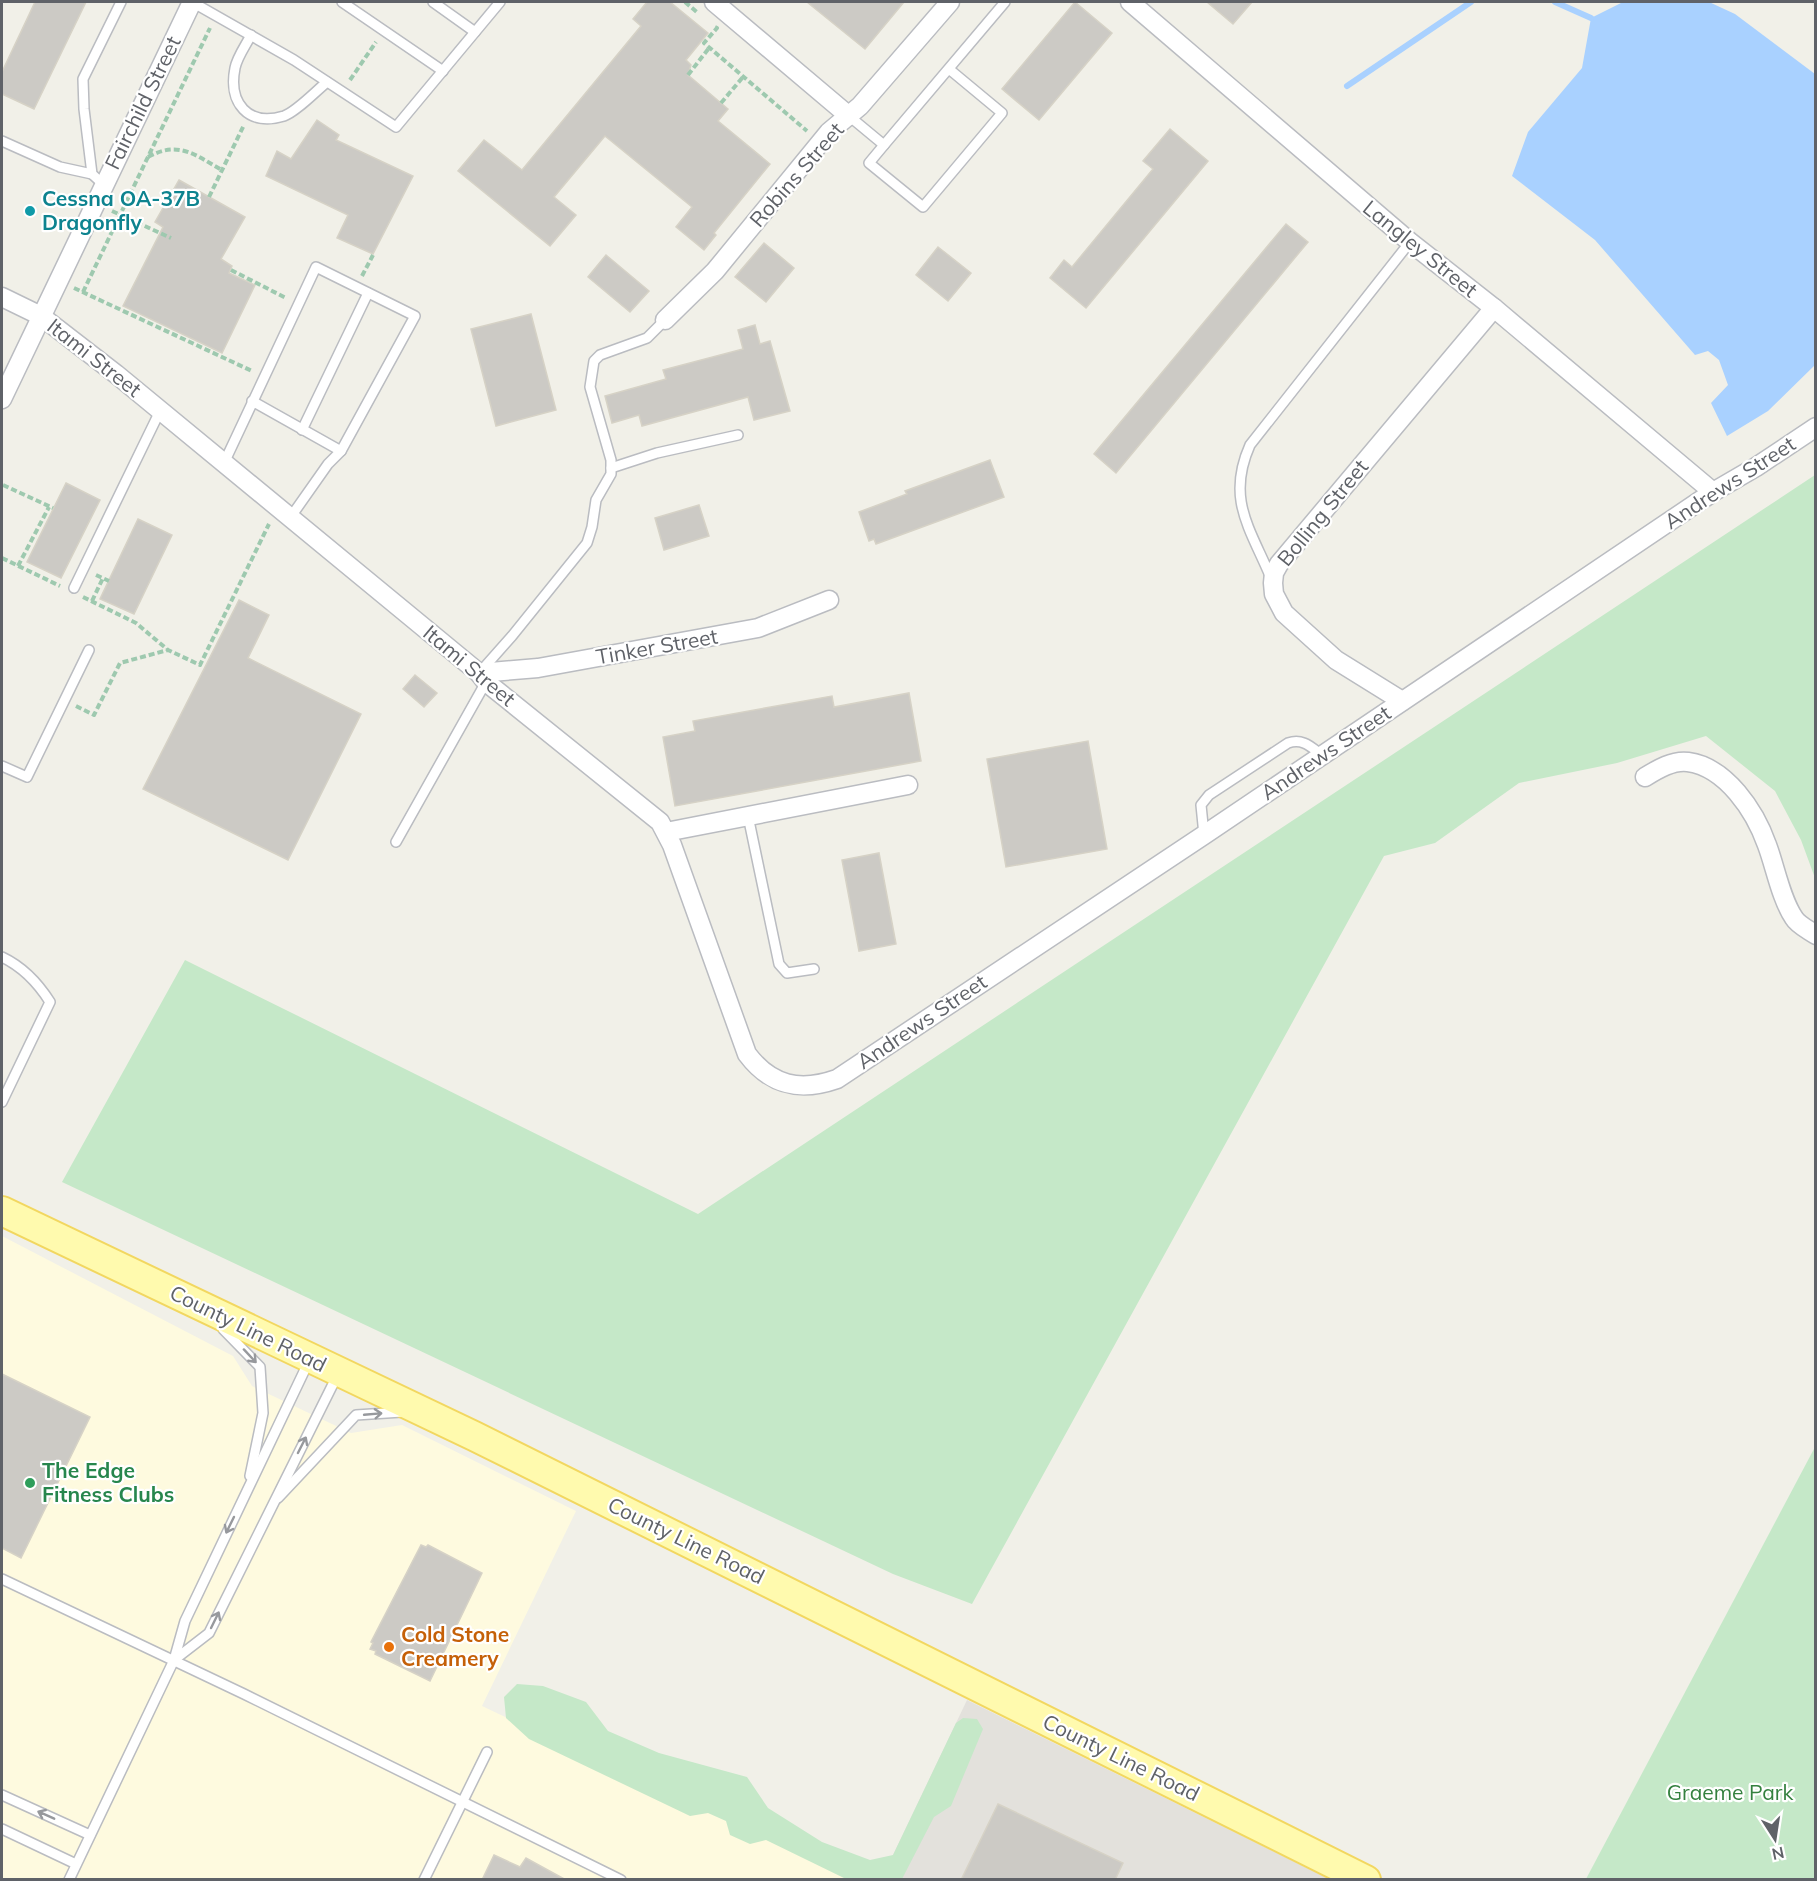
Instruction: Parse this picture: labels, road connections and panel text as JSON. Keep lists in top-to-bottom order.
{
  "streets": {
    "main road": ["County Line Road"],
    "street": [
      "Fairchild Street",
      "Robins Street",
      "Langley Street",
      "Itami Street",
      "Andrews Street",
      "Bolling Street",
      "Tinker Street"
    ]
  },
  "crossings": [
    ["Fairchild Street", "Itami Street"],
    ["Langley Street", "Andrews Street"],
    ["Langley Street", "Bolling Street"],
    ["Itami Street", "Andrews Street"],
    ["Itami Street", "Tinker Street"],
    ["Andrews Street", "Bolling Street"]
  ],
  "parks": ["Graeme Park"],
  "places": ["Cessna OA-37B Dragonfly", "The Edge Fitness Clubs", "Cold Stone Creamery"],
  "north": "bottom"
}
